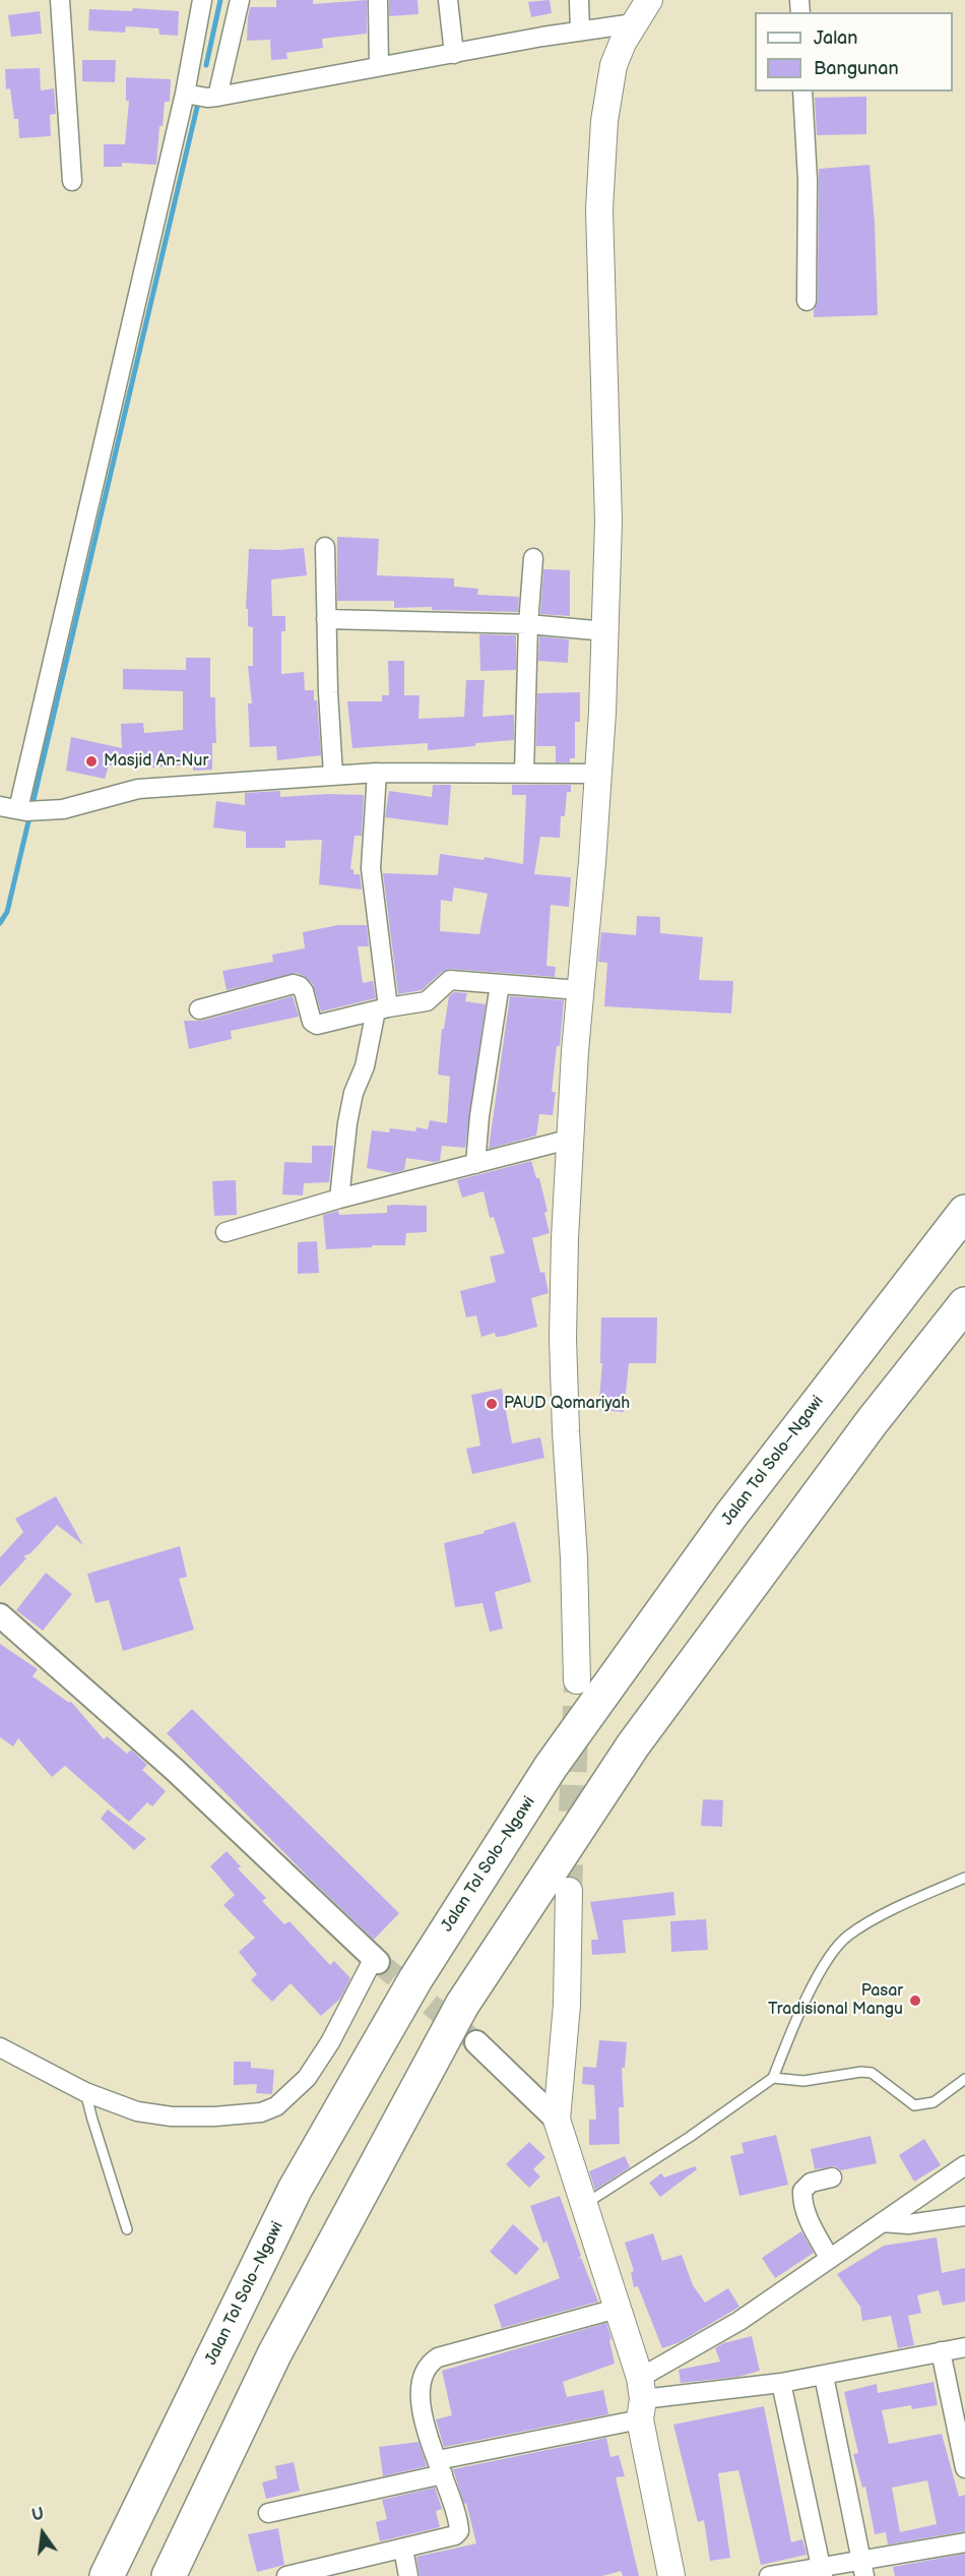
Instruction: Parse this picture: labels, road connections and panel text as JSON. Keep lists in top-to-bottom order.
{
  "streets": {
    "highway": ["Jalan Tol Solo–Ngawi"]
  },
  "places": ["Masjid An-Nur", "PAUD Qomariyah", "Pasar Tradisional Mangu"],
  "legend": ["Jalan", "Bangunan"],
  "north": "top"
}
